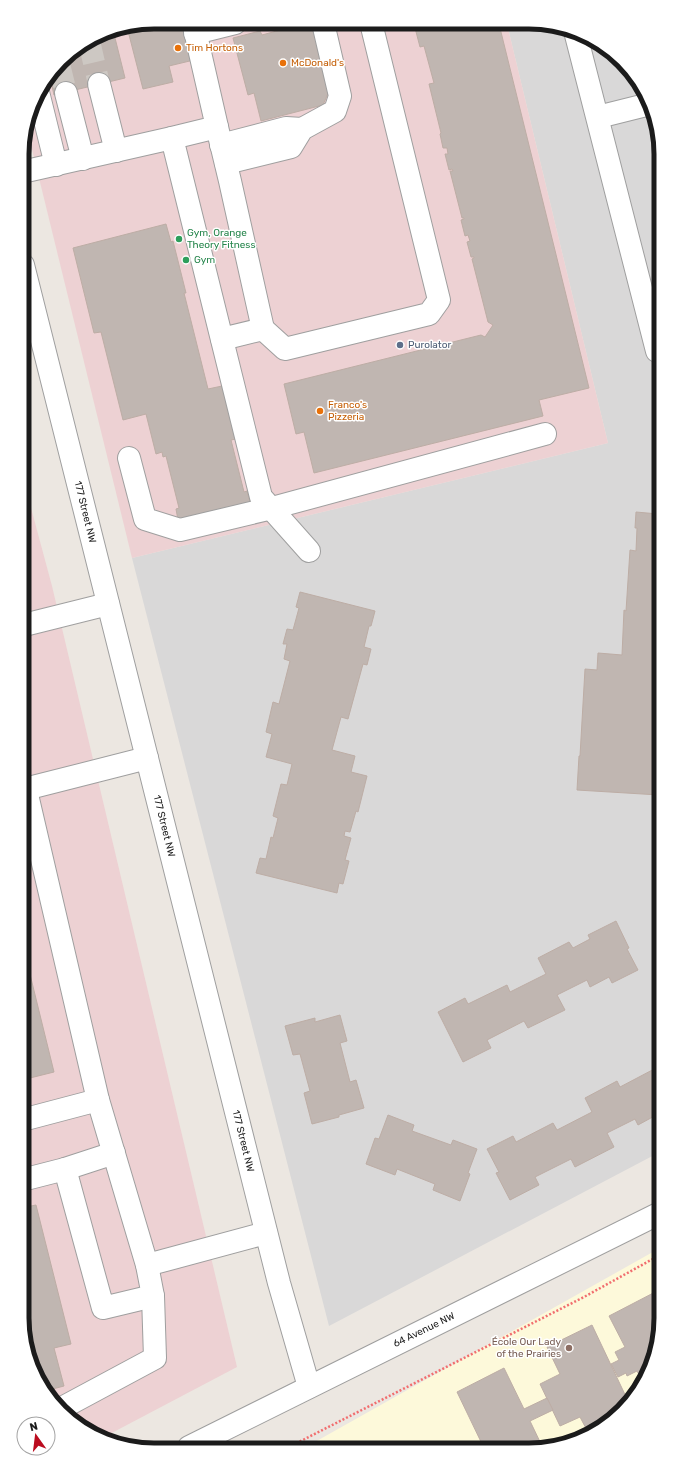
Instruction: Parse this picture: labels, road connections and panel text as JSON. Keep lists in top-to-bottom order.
{
  "streets": {
    "street": ["177 Street NW", "64 Avenue NW"]
  },
  "crossings": [
    ["177 Street NW", "64 Avenue NW"]
  ],
  "places": [
    "Tim Hortons",
    "McDonald's",
    "Gym, Orange Theory Fitness",
    "Gym",
    "Purolator",
    "Franco's Pizzeria",
    "École Our Lady of the Prairies"
  ],
  "north": "top"
}
